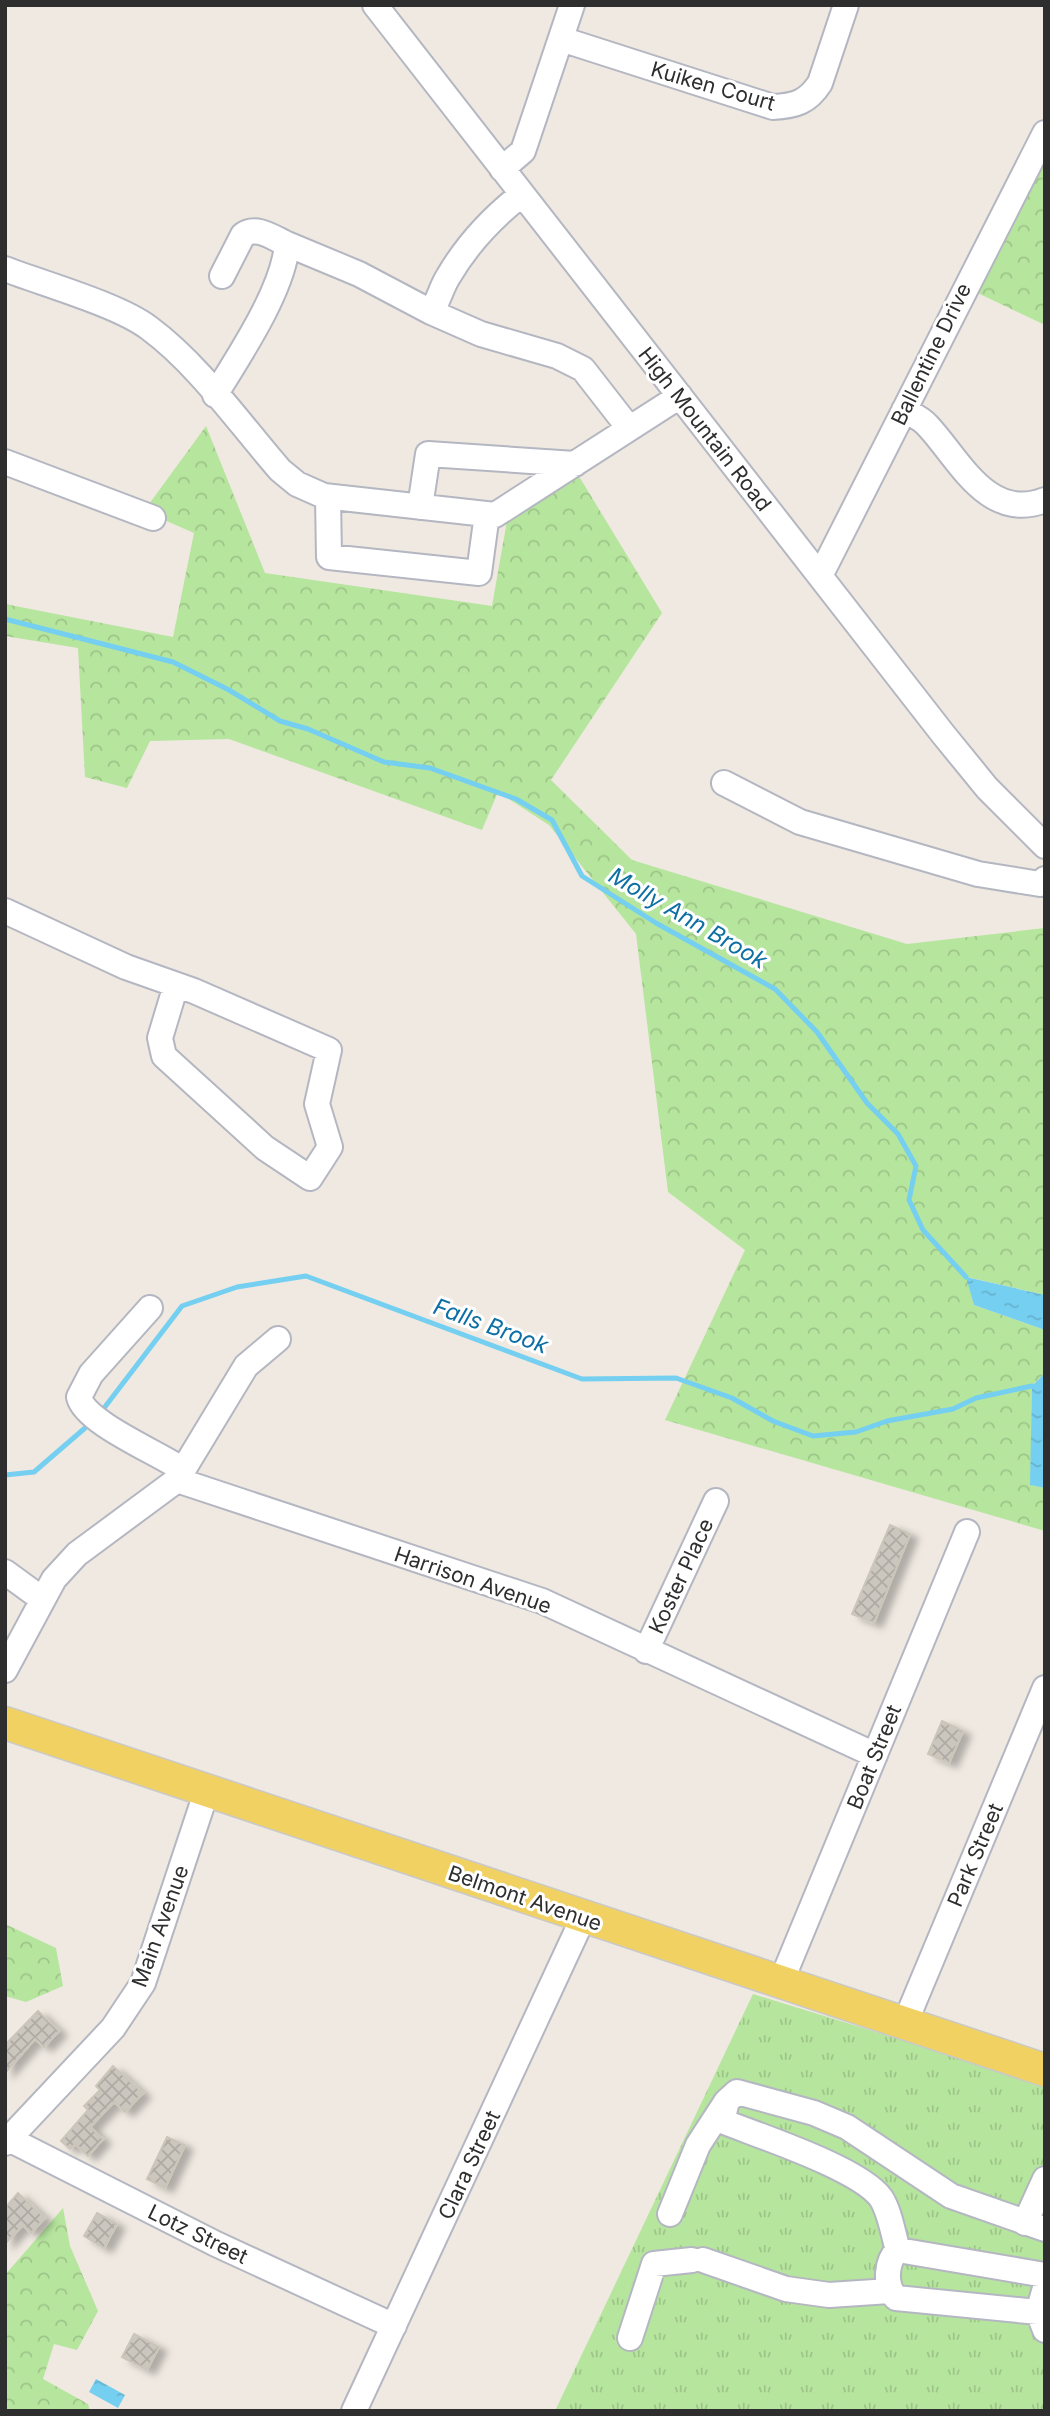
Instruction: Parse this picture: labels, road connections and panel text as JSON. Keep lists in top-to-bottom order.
{
  "streets": {
    "main road": ["Belmont Avenue"],
    "street": [
      "Kuiken Court",
      "Ballentine Drive",
      "High Mountain Road",
      "Koster Place",
      "Harrison Avenue",
      "Boat Street",
      "Park Street",
      "Main Avenue",
      "Clara Street",
      "Lotz Street"
    ]
  },
  "crossings": [
    ["Ballentine Drive", "High Mountain Road"],
    ["Koster Place", "Harrison Avenue"],
    ["Harrison Avenue", "Boat Street"],
    ["Boat Street", "Belmont Avenue"],
    ["Park Street", "Belmont Avenue"],
    ["Belmont Avenue", "Main Avenue"],
    ["Belmont Avenue", "Clara Street"],
    ["Main Avenue", "Lotz Street"],
    ["Clara Street", "Lotz Street"]
  ],
  "water": ["Molly Ann Brook", "Falls Brook"]
}
